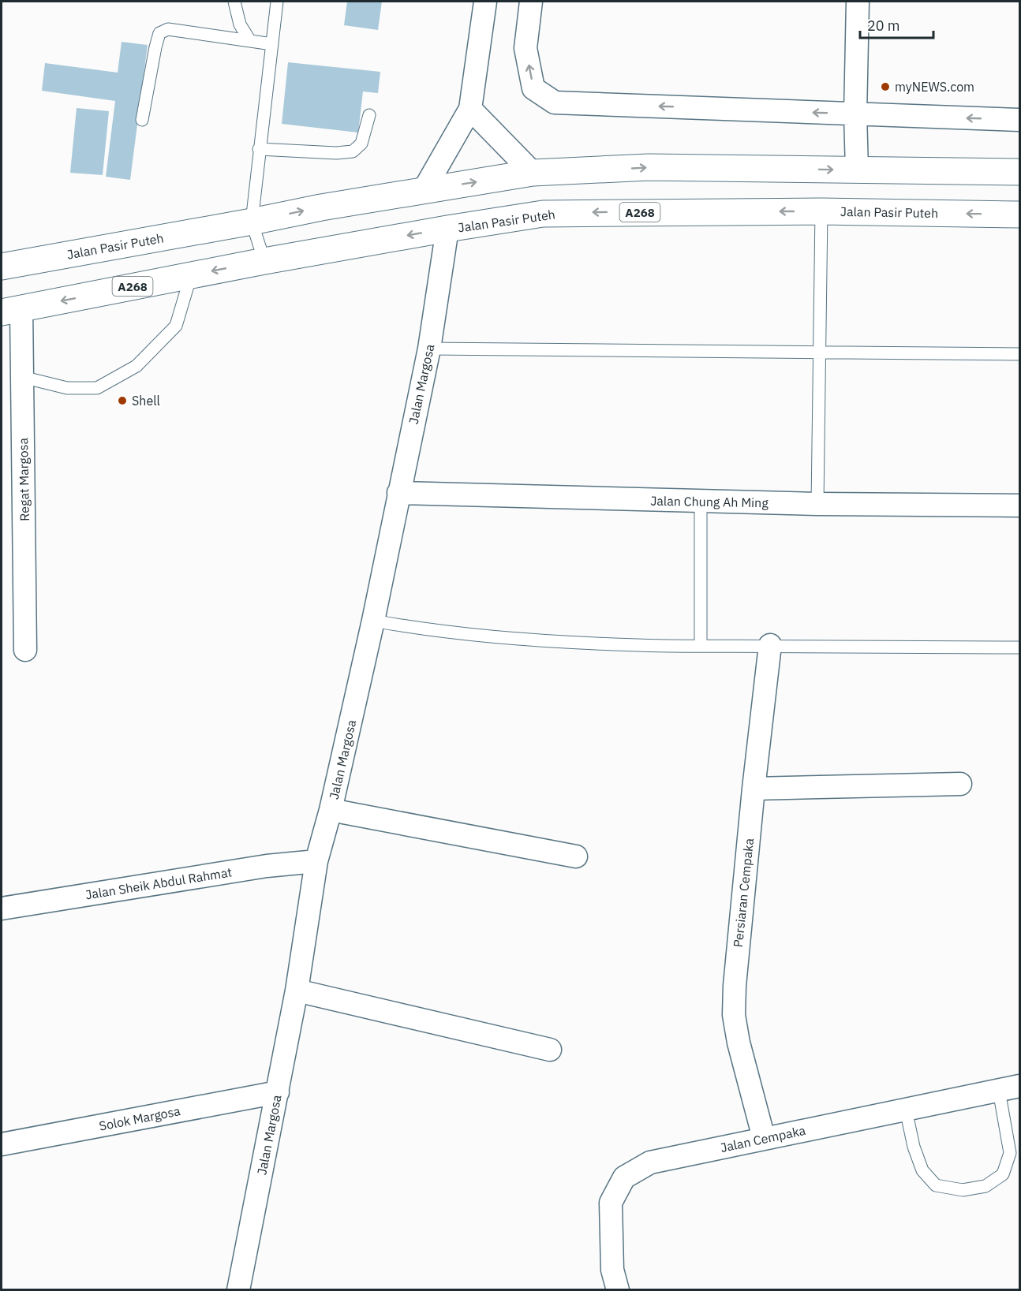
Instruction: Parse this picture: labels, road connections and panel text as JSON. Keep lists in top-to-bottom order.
{
  "streets": {
    "main road": ["A268", "Jalan Pasir Puteh"],
    "street": [
      "Jalan Margosa",
      "Regat Margosa",
      "Jalan Chung Ah Ming",
      "Jalan Sheik Abdul Rahmat",
      "Persiaran Cempaka",
      "Solok Margosa",
      "Jalan Cempaka"
    ]
  },
  "crossings": [
    ["Jalan Pasir Puteh", "Jalan Margosa"],
    ["Jalan Pasir Puteh", "Regat Margosa"],
    ["Jalan Margosa", "Jalan Chung Ah Ming"],
    ["Jalan Margosa", "Jalan Sheik Abdul Rahmat"],
    ["Jalan Margosa", "Solok Margosa"],
    ["Persiaran Cempaka", "Jalan Cempaka"]
  ],
  "places": ["myNEWS.com", "Shell"],
  "scale_bar": "20 m"
}
